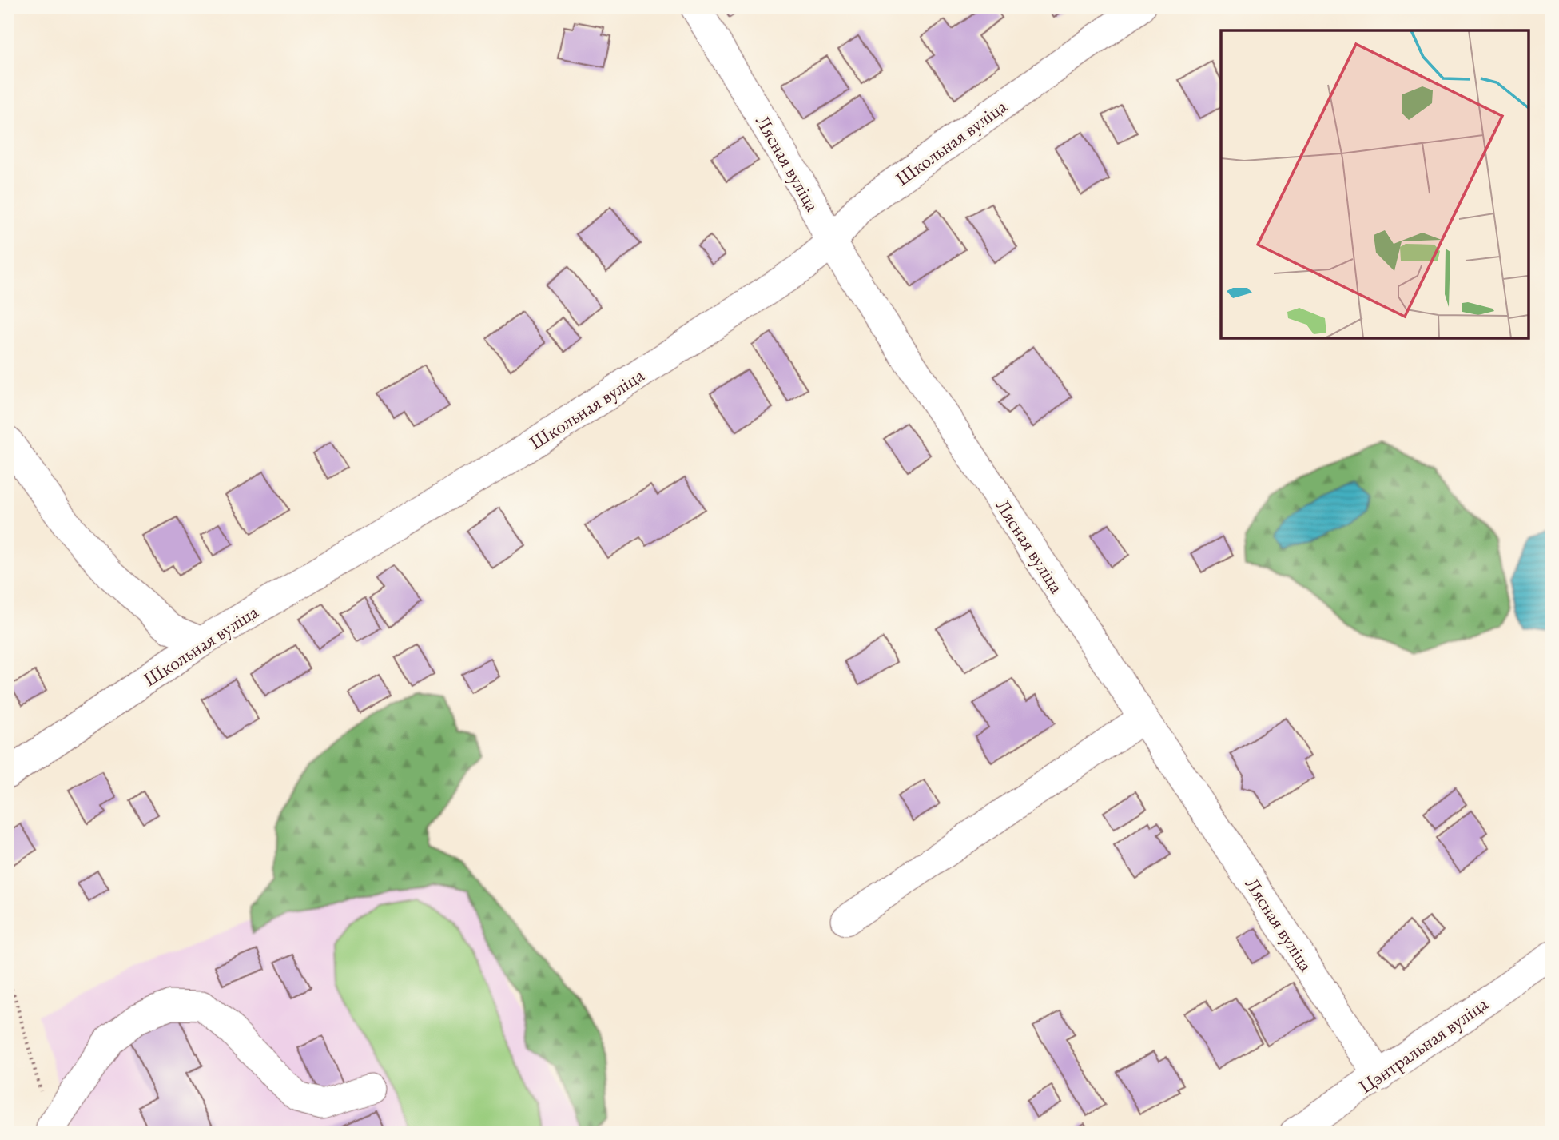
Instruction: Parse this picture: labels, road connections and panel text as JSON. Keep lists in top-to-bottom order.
{
  "streets": {
    "street": ["Школьная вуліца", "Лясная вуліца", "Цэнтральная вуліца"]
  },
  "crossings": [
    ["Школьная вуліца", "Лясная вуліца"],
    ["Лясная вуліца", "Цэнтральная вуліца"]
  ]
}
